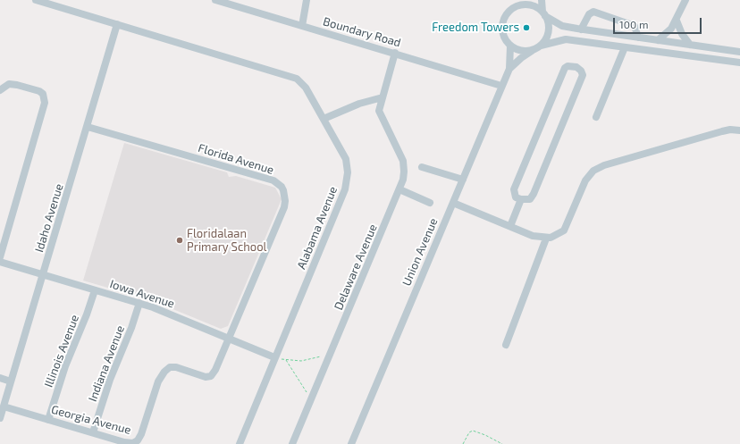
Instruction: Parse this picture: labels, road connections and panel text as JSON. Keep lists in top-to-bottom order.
{
  "streets": {
    "street": [
      "Boundary Road",
      "Florida Avenue",
      "Idaho Avenue",
      "Alabama Avenue",
      "Union Avenue",
      "Delaware Avenue",
      "Iowa Avenue",
      "Illinois Avenue",
      "Indiana Avenue",
      "Georgia Avenue"
    ]
  },
  "crossings": [
    ["Boundary Road", "Union Avenue"],
    ["Boundary Road", "Delaware Avenue"],
    ["Florida Avenue", "Idaho Avenue"],
    ["Florida Avenue", "Iowa Avenue"],
    ["Florida Avenue", "Georgia Avenue"],
    ["Idaho Avenue", "Alabama Avenue"],
    ["Idaho Avenue", "Iowa Avenue"],
    ["Idaho Avenue", "Georgia Avenue"],
    ["Alabama Avenue", "Iowa Avenue"],
    ["Iowa Avenue", "Illinois Avenue"],
    ["Iowa Avenue", "Indiana Avenue"],
    ["Iowa Avenue", "Georgia Avenue"],
    ["Illinois Avenue", "Georgia Avenue"],
    ["Indiana Avenue", "Georgia Avenue"]
  ],
  "places": ["Freedom Towers", "Floridalaan Primary School"],
  "scale_bar": "100 m"
}
